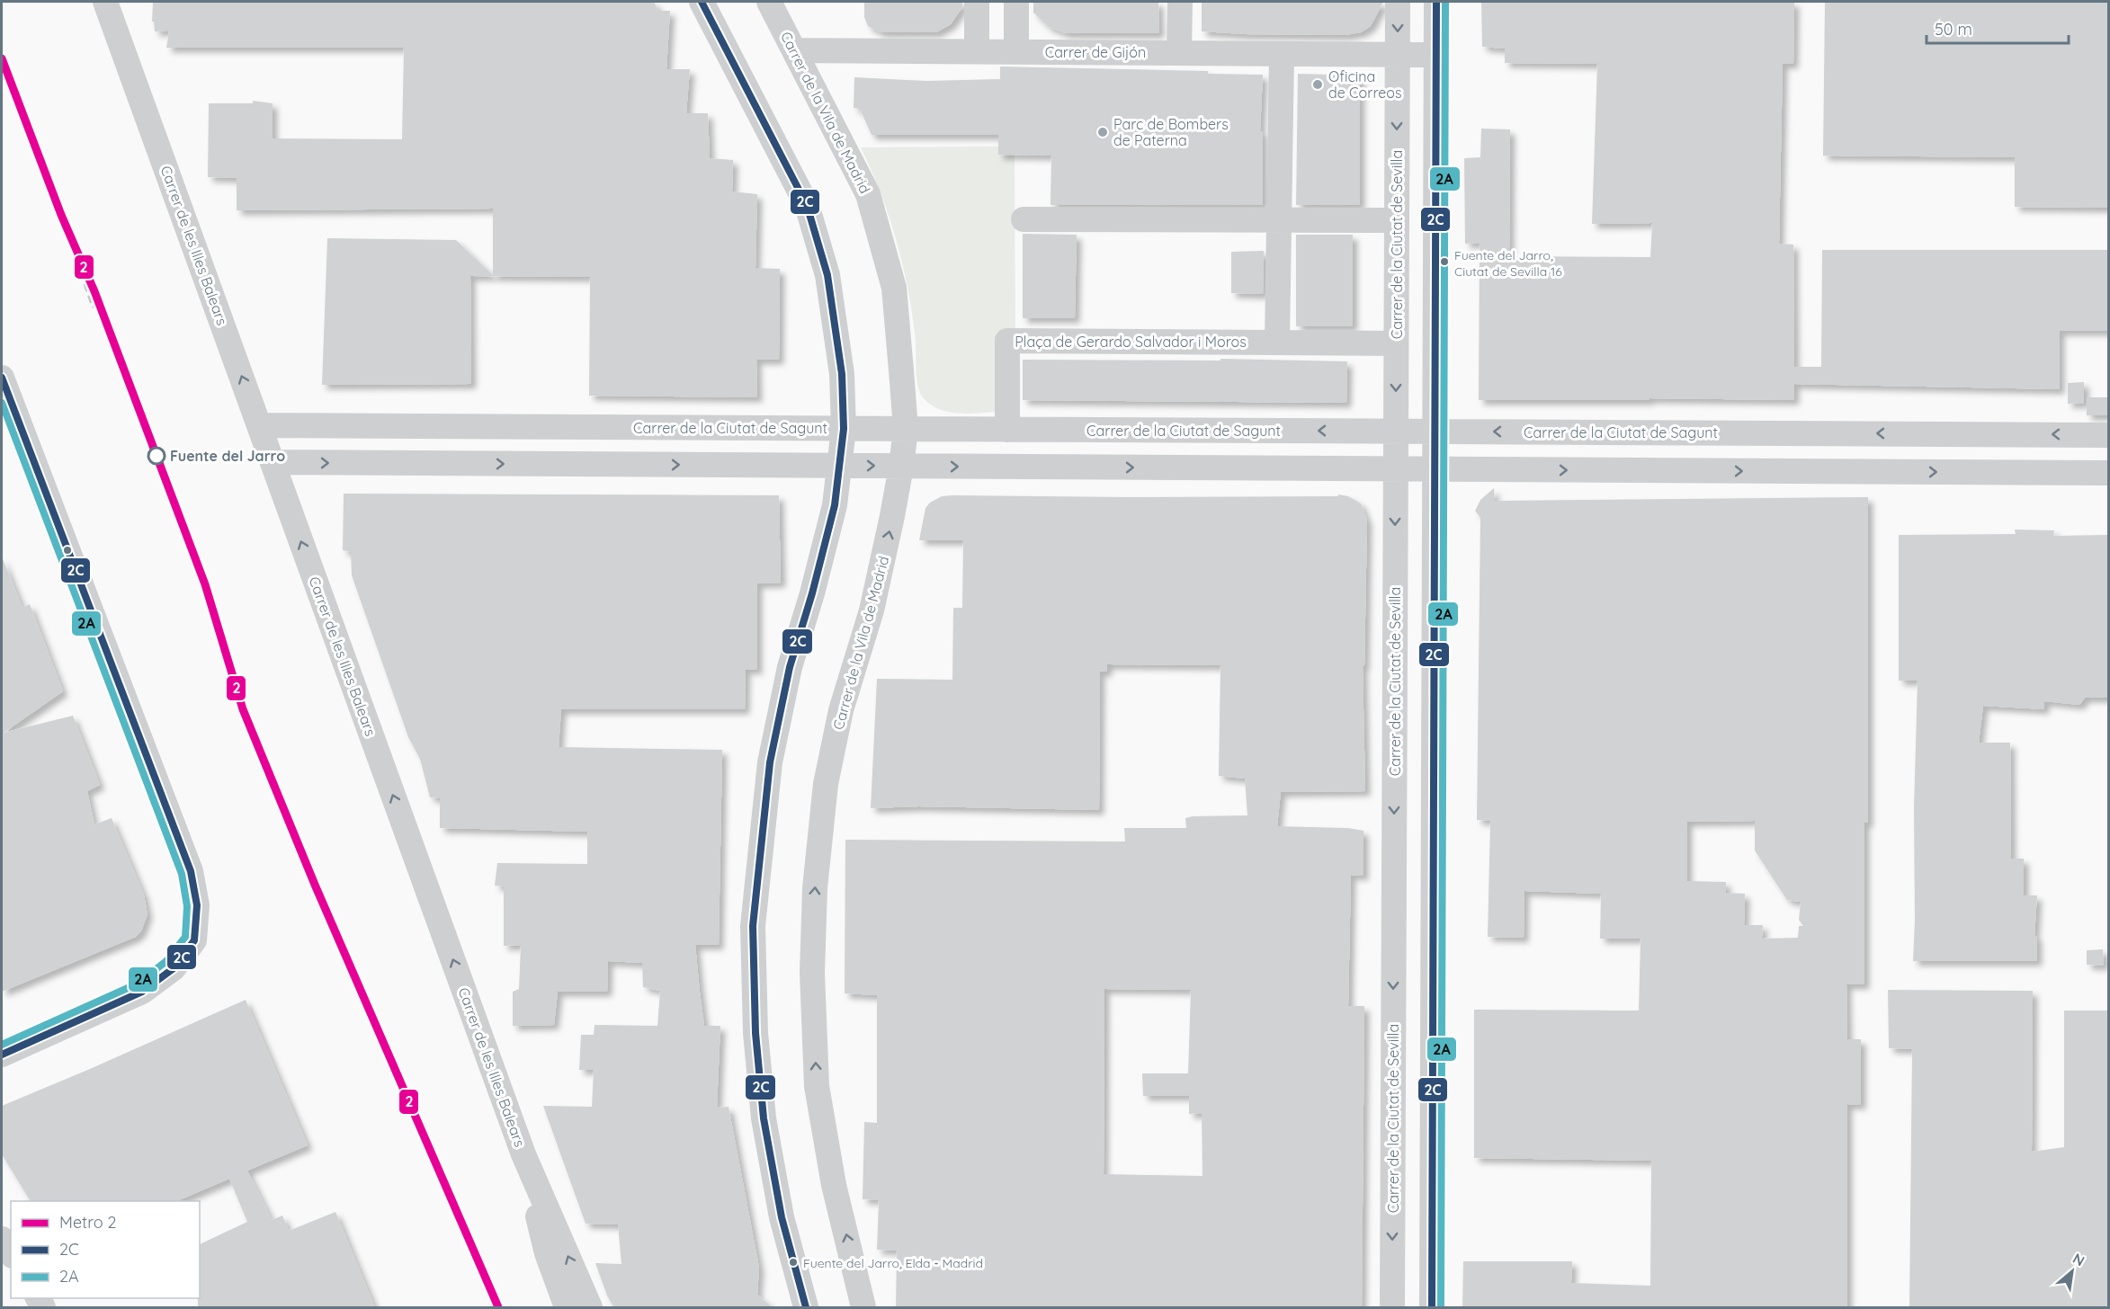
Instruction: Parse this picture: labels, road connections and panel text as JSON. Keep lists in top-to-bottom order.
{
  "streets": {
    "street": [
      "Carrer de Gijón",
      "Carrer de la Vila de Madrid",
      "Carrer de la Ciutat de Sevilla",
      "Carrer de les Illes Balears",
      "Plaça de Gerardo Salvador i Moros",
      "Carrer de la Ciutat de Sagunt"
    ]
  },
  "crossings": [
    ["Carrer de Gijón", "Carrer de la Vila de Madrid"],
    ["Carrer de Gijón", "Carrer de la Ciutat de Sevilla"],
    ["Carrer de la Vila de Madrid", "Carrer de la Ciutat de Sagunt"],
    ["Carrer de la Ciutat de Sevilla", "Plaça de Gerardo Salvador i Moros"],
    ["Carrer de la Ciutat de Sevilla", "Carrer de la Ciutat de Sagunt"],
    ["Carrer de les Illes Balears", "Carrer de la Ciutat de Sagunt"],
    ["Plaça de Gerardo Salvador i Moros", "Carrer de la Ciutat de Sagunt"]
  ],
  "one_way": ["Carrer de les Illes Balears"],
  "places": [
    "Oficina de Correos",
    "Parc de Bombers de Paterna",
    "Fuente del Jarro, Ciutat de Sevilla 16",
    "Fuente del Jarro",
    "Fuente del Jarro, Elda - Madrid"
  ],
  "lines": ["transit line 2C", "transit line 2A", "metro line 2"],
  "legend": ["Metro 2", "2C", "2A"],
  "scale_bar": "50 m",
  "north": "top right"
}
